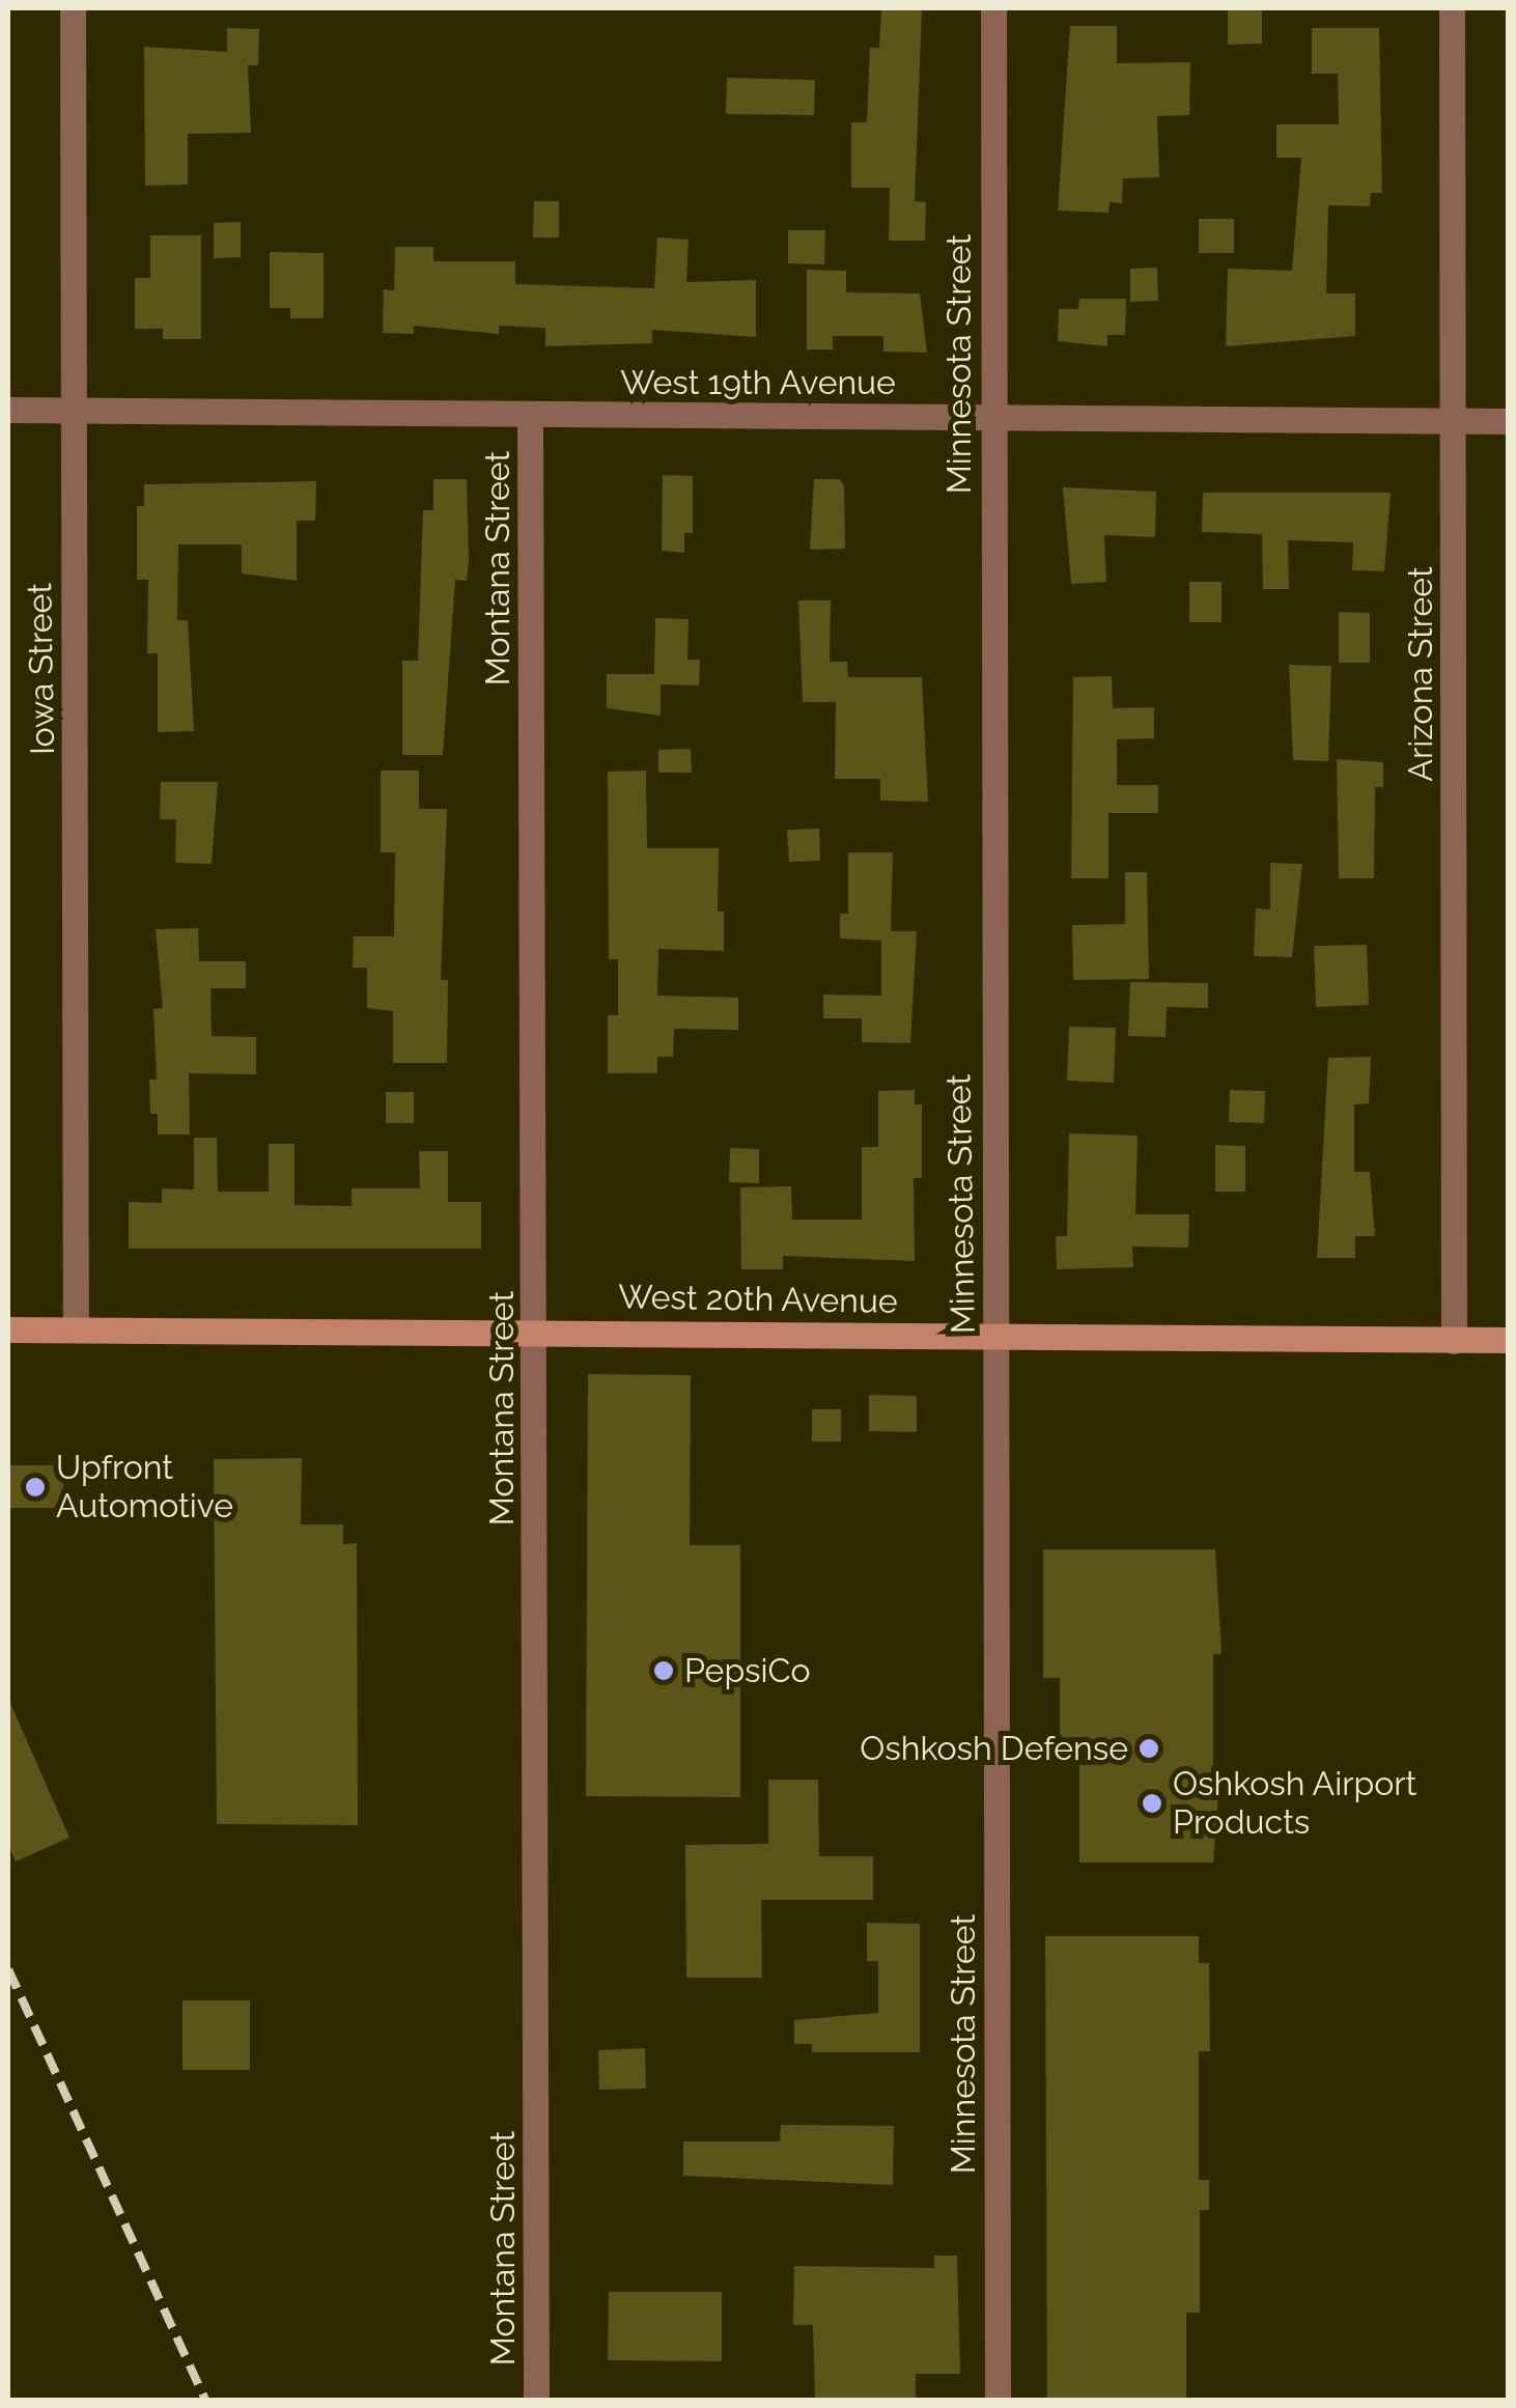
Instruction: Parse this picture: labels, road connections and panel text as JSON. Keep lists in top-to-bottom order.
{
  "streets": {
    "main road": ["West 20th Avenue"],
    "street": [
      "Minnesota Street",
      "West 19th Avenue",
      "Montana Street",
      "Iowa Street",
      "Arizona Street"
    ]
  },
  "crossings": [
    ["Minnesota Street", "West 19th Avenue"],
    ["Minnesota Street", "West 20th Avenue"],
    ["West 19th Avenue", "Montana Street"],
    ["West 19th Avenue", "Iowa Street"],
    ["West 19th Avenue", "Arizona Street"],
    ["Montana Street", "West 20th Avenue"],
    ["Iowa Street", "West 20th Avenue"],
    ["Arizona Street", "West 20th Avenue"]
  ],
  "places": [
    "Upfront Automotive",
    "PepsiCo",
    "Oshkosh Defense",
    "Oshkosh Airport Products"
  ]
}
